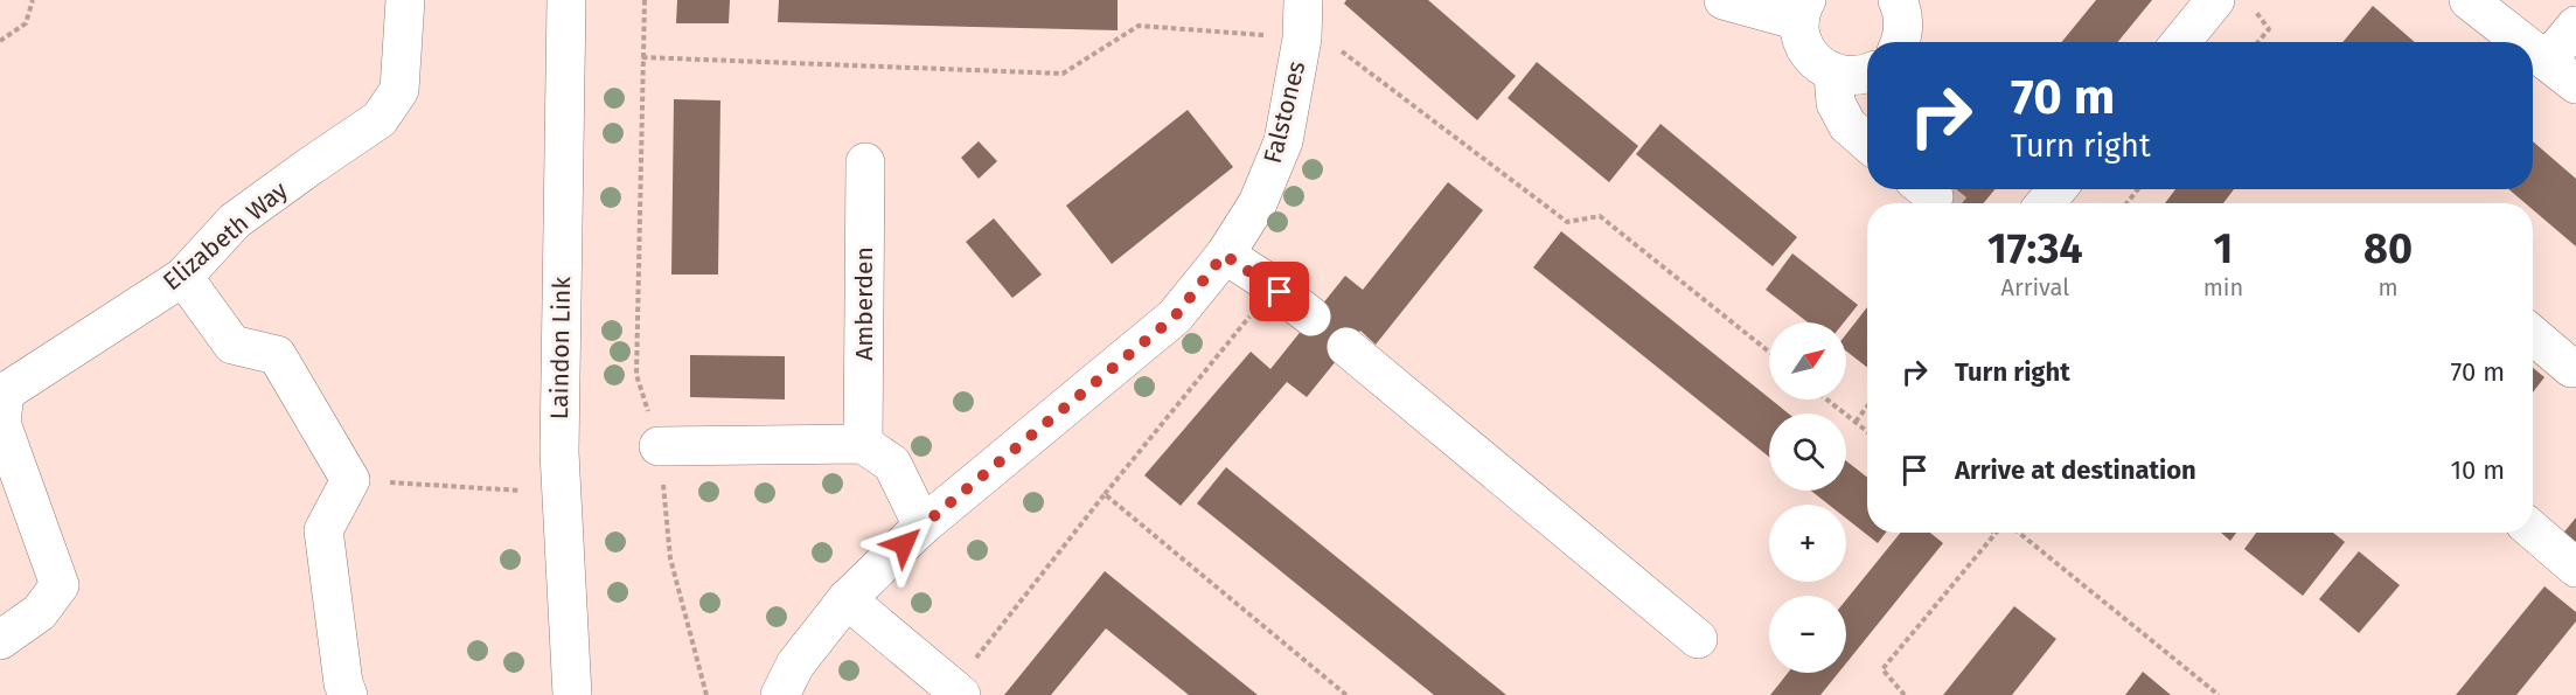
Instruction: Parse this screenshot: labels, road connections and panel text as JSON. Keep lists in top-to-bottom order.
{
  "streets": {
    "street": [
      "Falstones",
      "Elizabeth Way",
      "Amberden",
      "Laindon Link"
    ]
  },
  "north": "top right",
  "page": {
    "turn": ["70 m", "Turn right"],
    "eta": [
      "17:34",
      "Arrival",
      "1",
      "min",
      "80",
      "m"
    ],
    "map_buttons": ["+", "−"],
    "list": [
      {
        "name": "Turn right",
        "value": "70 m"
      },
      {
        "name": "Arrive at destination",
        "value": "10 m"
      }
    ]
  }
}
